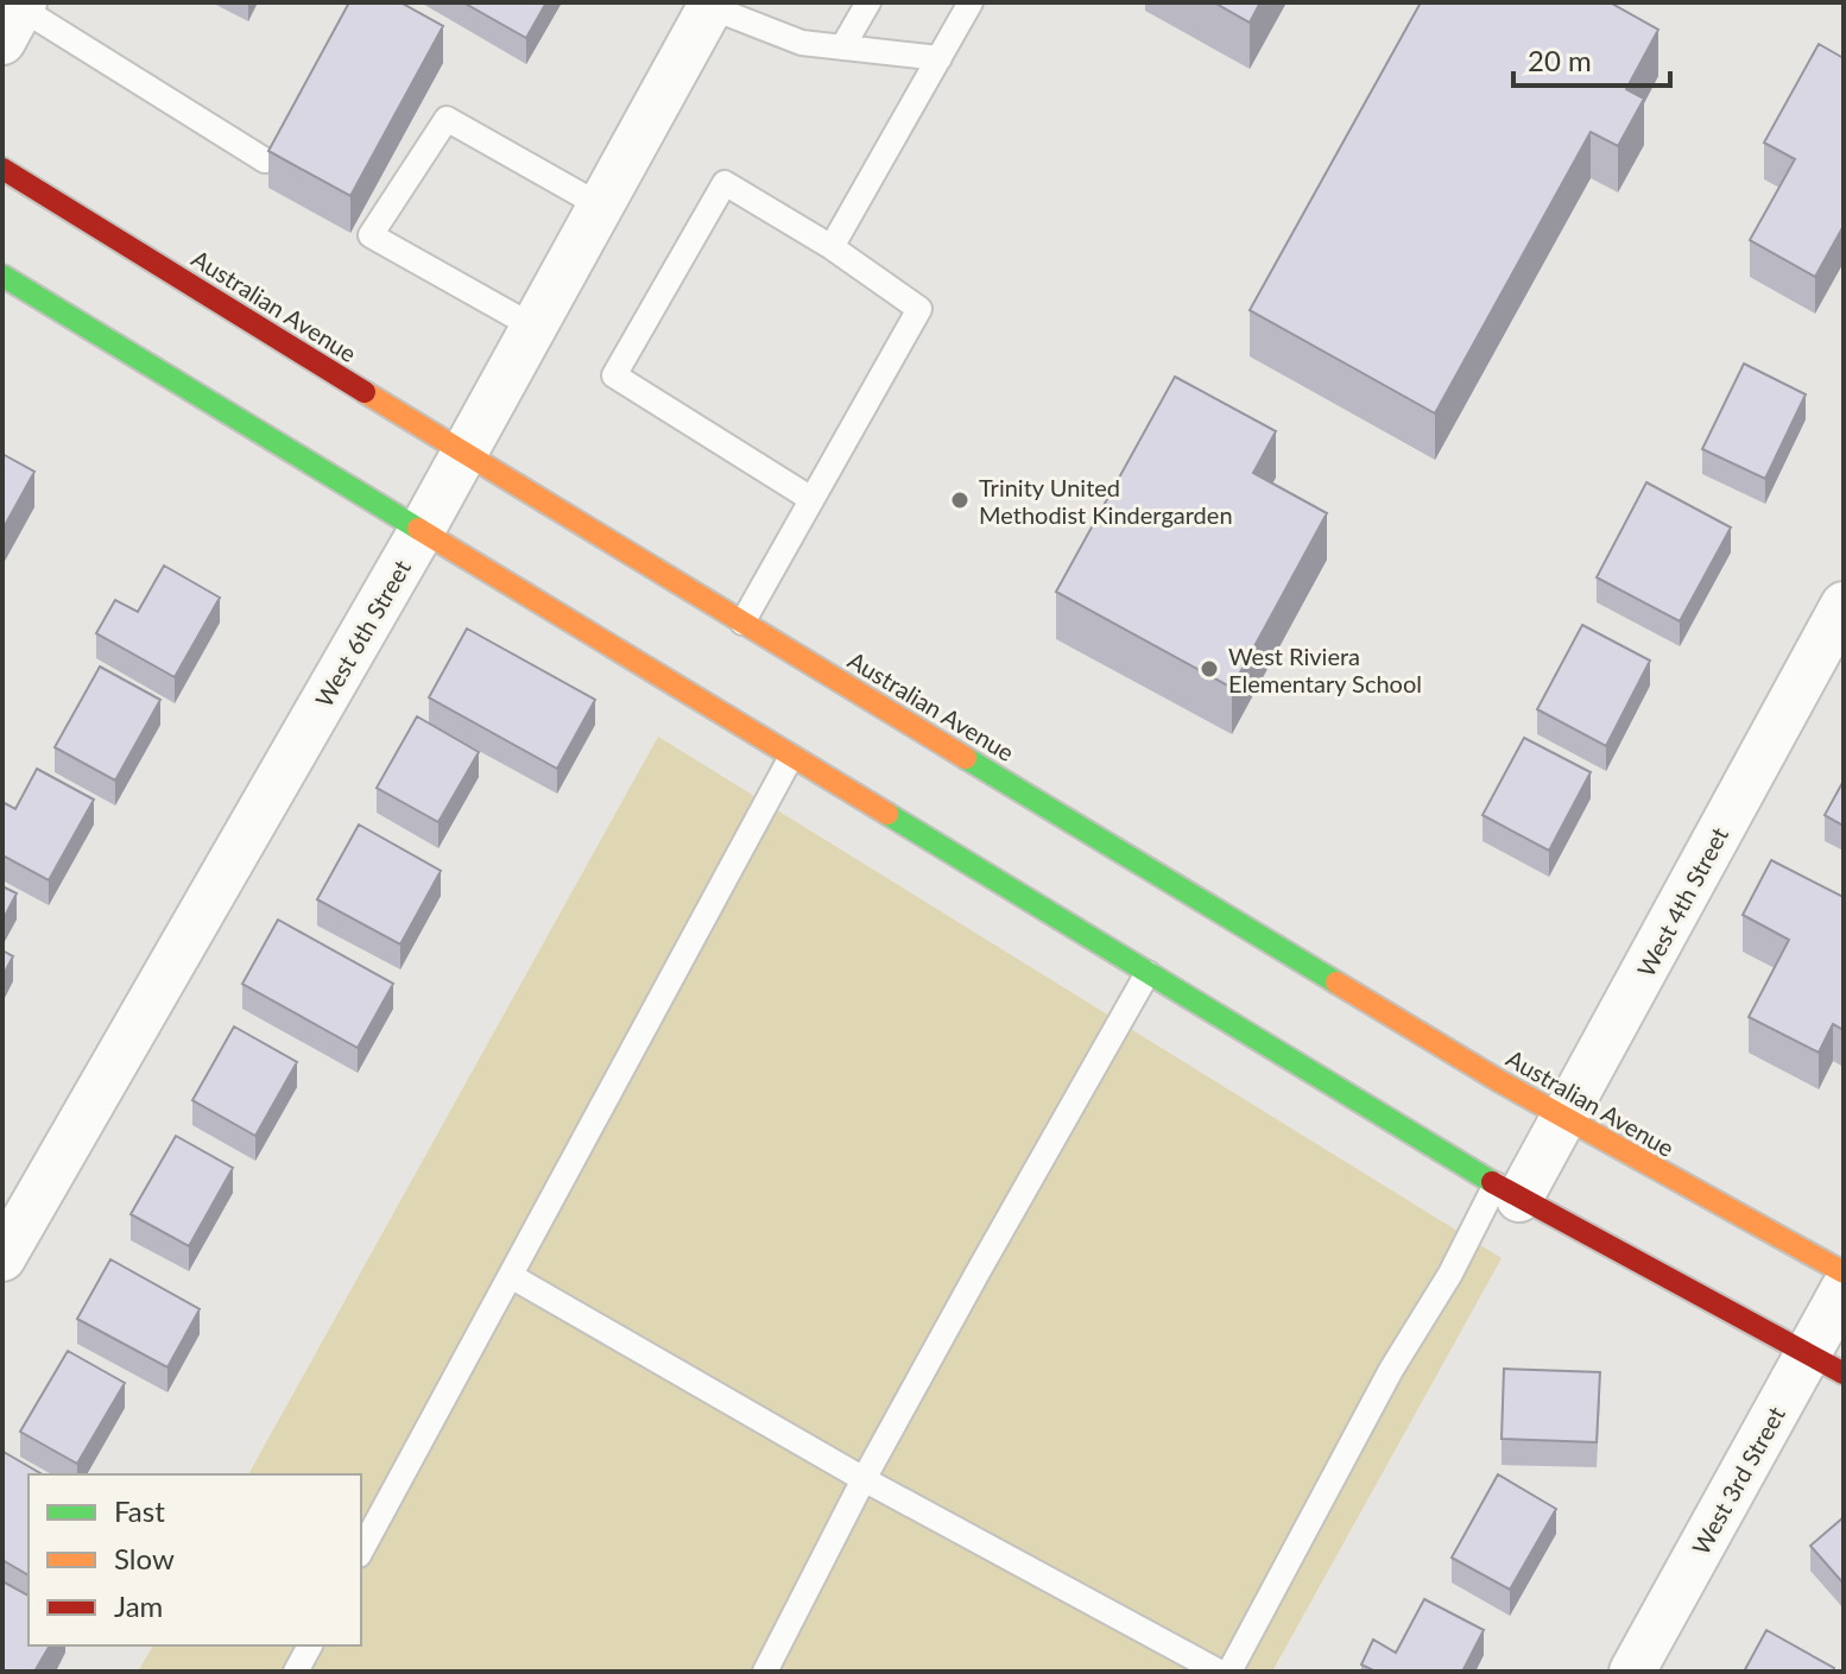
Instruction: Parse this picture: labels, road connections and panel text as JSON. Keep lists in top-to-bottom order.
{
  "streets": {
    "main road": ["Australian Avenue"],
    "street": ["West 6th Street", "West 4th Street", "West 3rd Street"]
  },
  "crossings": [
    ["Australian Avenue", "West 6th Street"],
    ["Australian Avenue", "West 4th Street"]
  ],
  "places": ["Trinity United Methodist Kindergarden", "West Riviera Elementary School"],
  "legend": ["Fast", "Slow", "Jam"],
  "scale_bar": "20 m"
}
